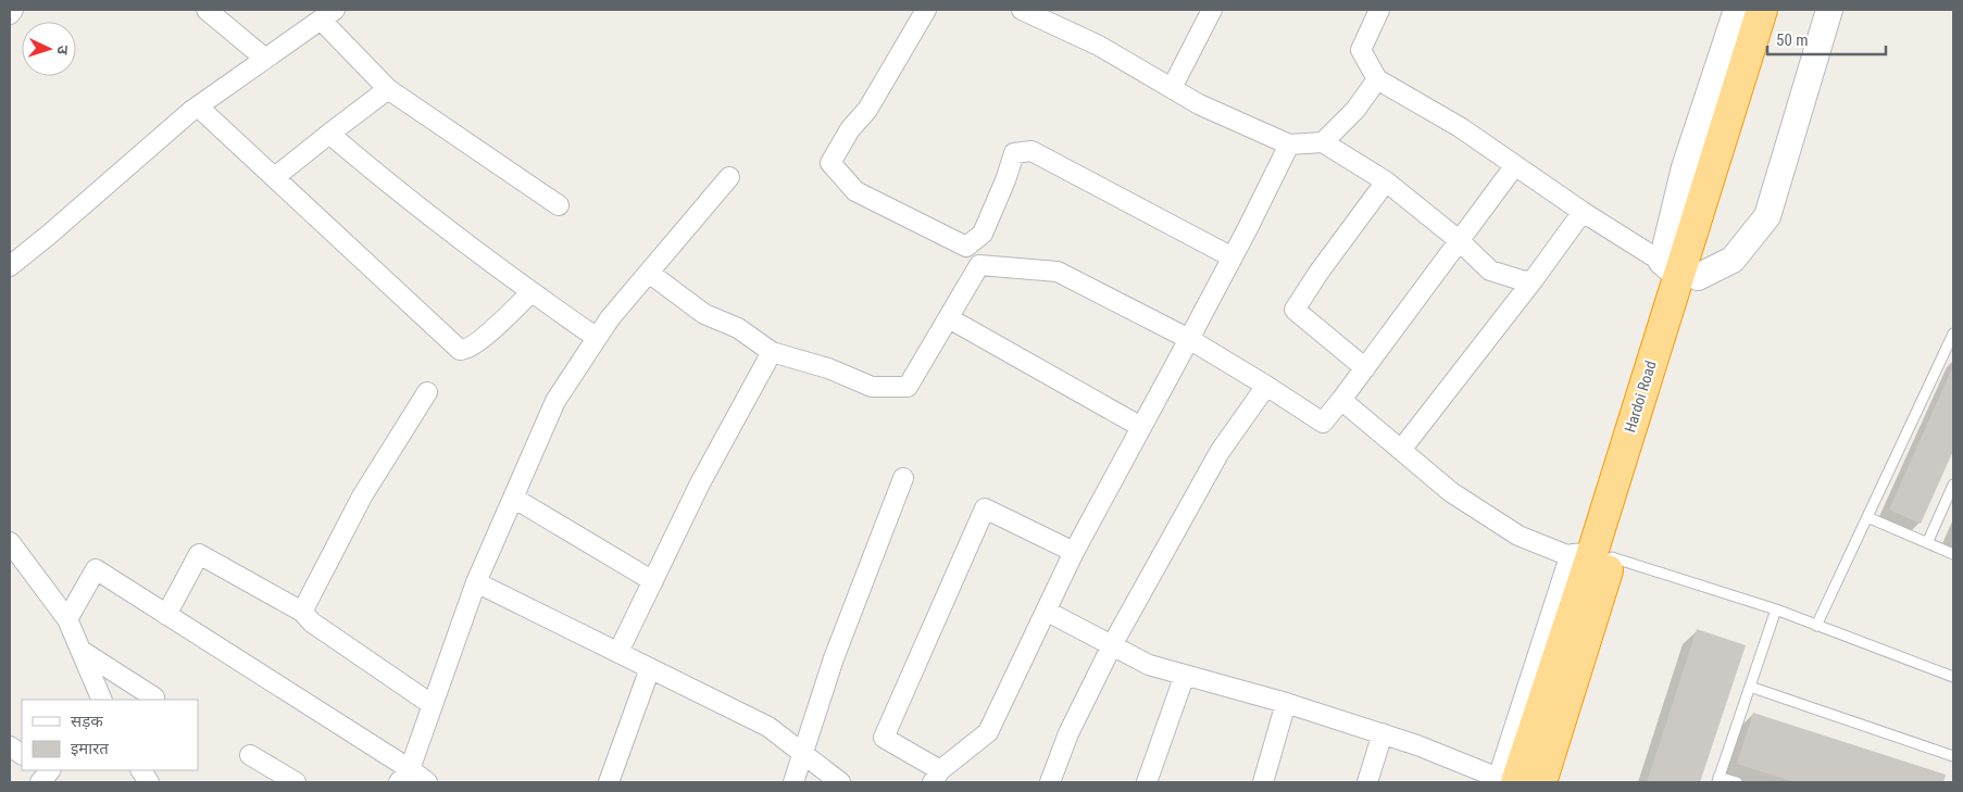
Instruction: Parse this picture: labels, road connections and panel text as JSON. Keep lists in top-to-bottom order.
{
  "streets": {
    "highway": ["Hardoi Road"]
  },
  "legend": ["सड़क", "इमारत"],
  "scale_bar": "50 m",
  "north": "right"
}
